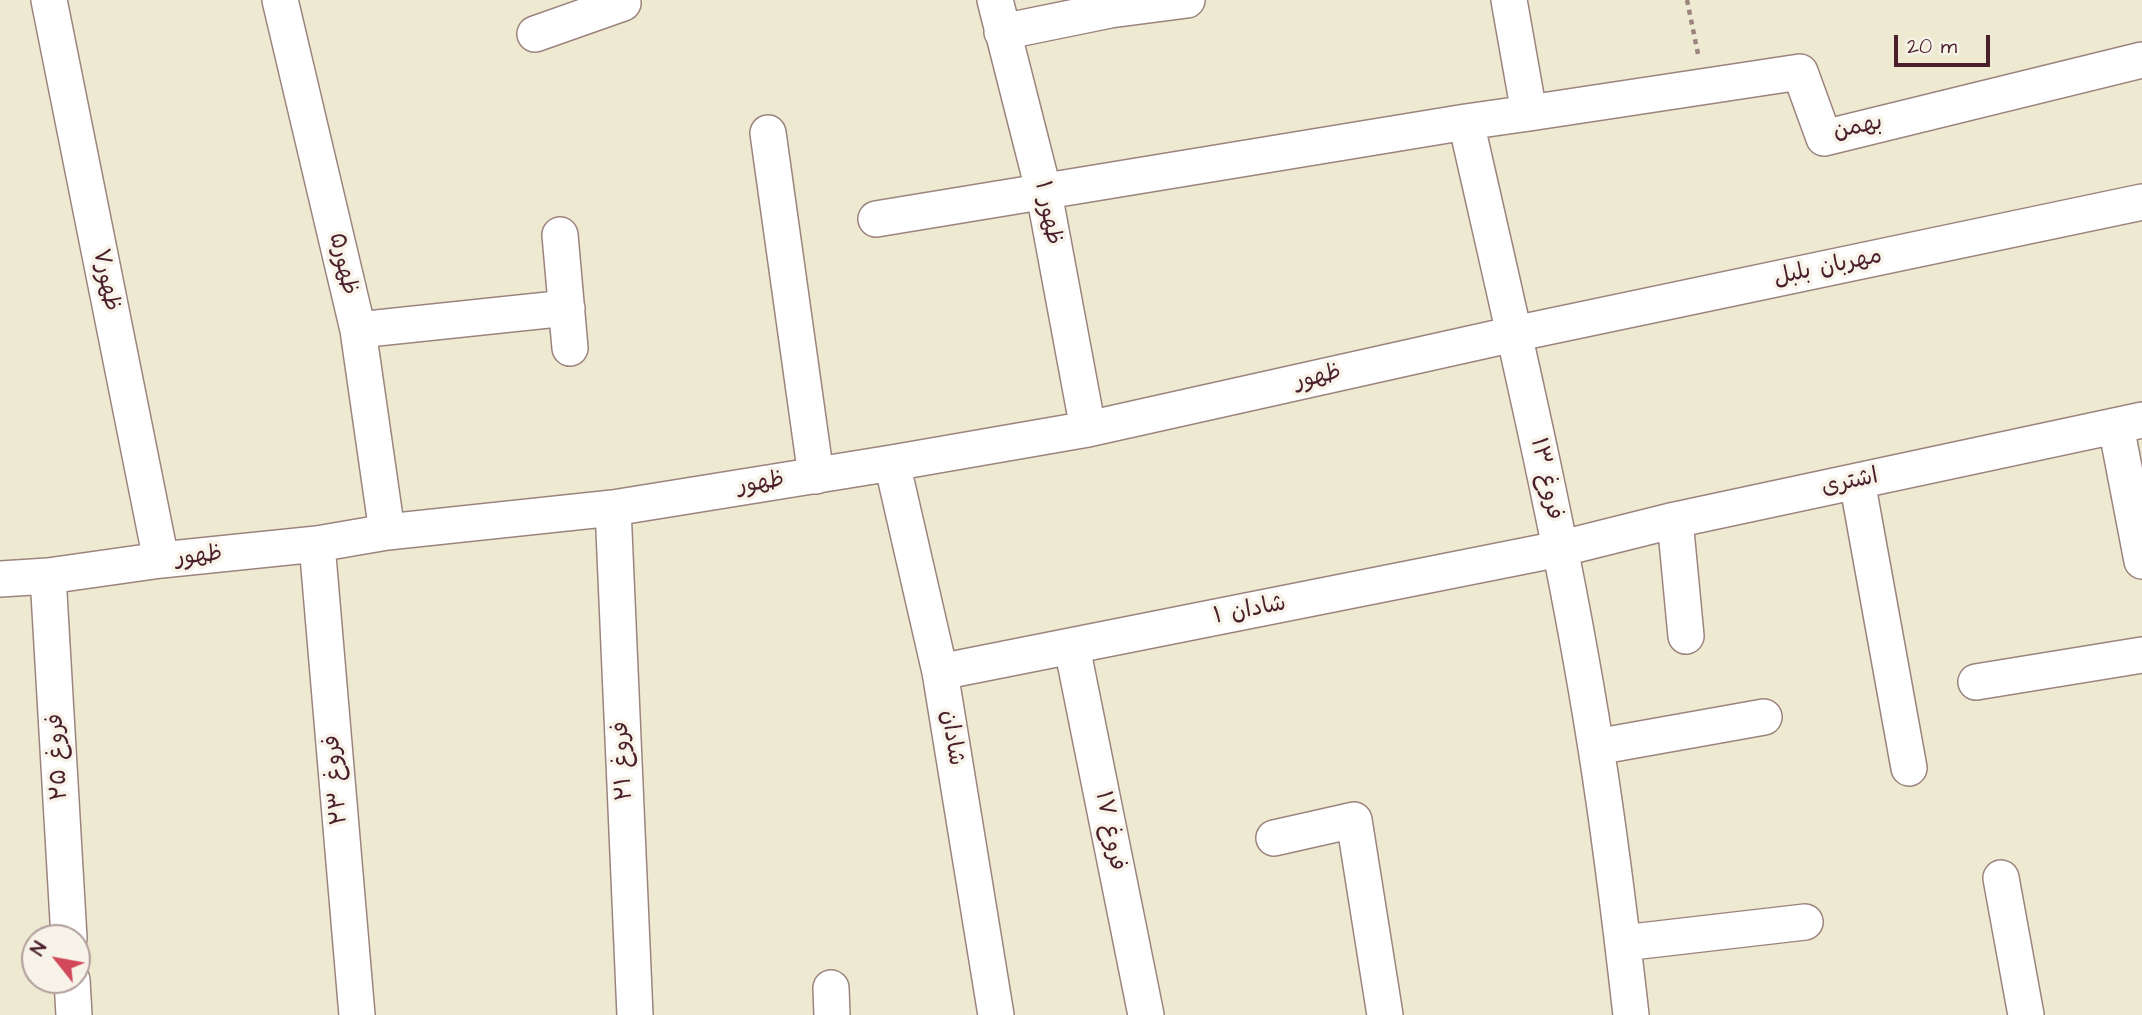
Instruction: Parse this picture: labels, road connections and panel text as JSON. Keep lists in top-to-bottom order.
{
  "streets": {
    "street": [
      "بهمن",
      "ظهور ۱",
      "ظهور۵",
      "مهربان بلبل",
      "ظهور۷",
      "ظهور",
      "فروغ ۱۳",
      "اشتری",
      "شادان ۱",
      "شادان",
      "فروغ ۲۵",
      "فروغ ۲۱",
      "فروغ ۲۳",
      "فروغ ۱۷"
    ]
  },
  "crossings": [
    ["ظهور ۱", "ظهور"],
    ["ظهور۵", "ظهور"],
    ["مهربان بلبل", "ظهور"],
    ["مهربان بلبل", "فروغ ۱۳"],
    ["ظهور۷", "ظهور"],
    ["ظهور", "فروغ ۱۳"],
    ["ظهور", "شادان"],
    ["ظهور", "فروغ ۲۵"],
    ["ظهور", "فروغ ۲۱"],
    ["ظهور", "فروغ ۲۳"],
    ["فروغ ۱۳", "اشتری"],
    ["فروغ ۱۳", "شادان ۱"],
    ["اشتری", "شادان ۱"],
    ["شادان ۱", "شادان"],
    ["شادان ۱", "فروغ ۱۷"]
  ],
  "scale_bar": "20 m",
  "north": "top left"
}
